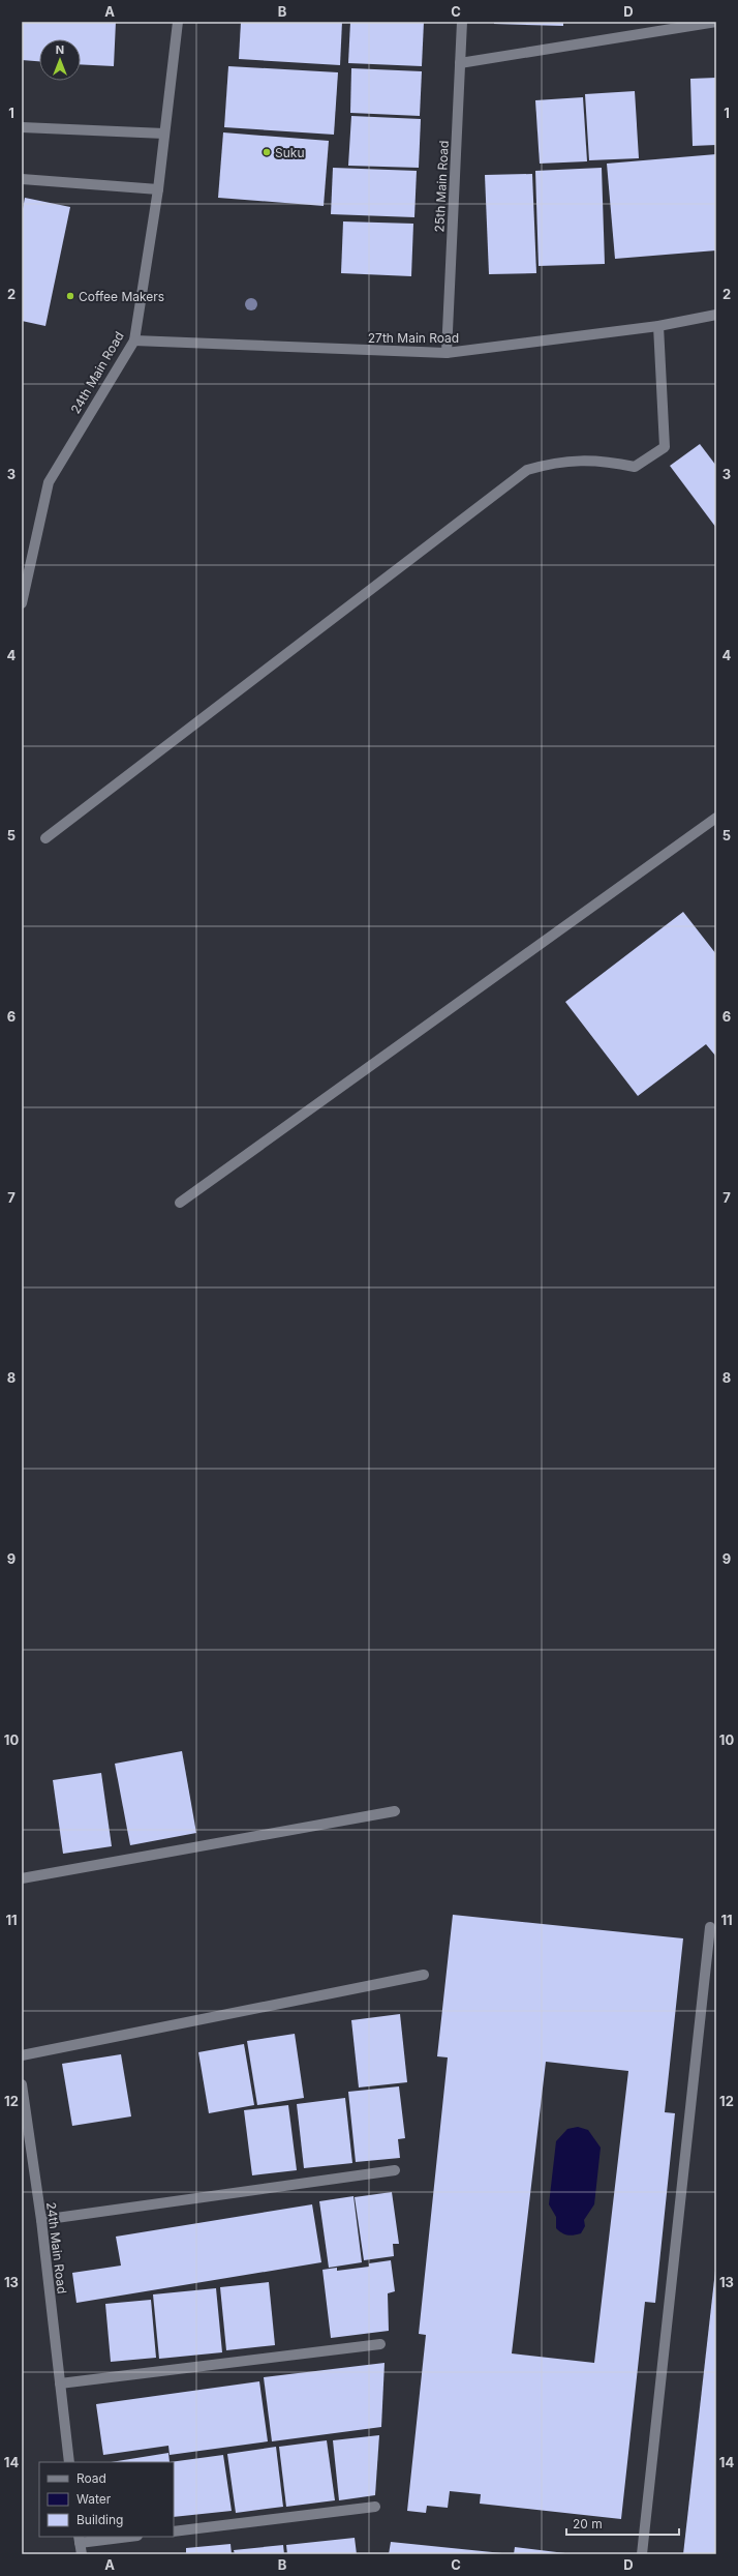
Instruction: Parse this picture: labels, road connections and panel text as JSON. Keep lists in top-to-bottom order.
{
  "streets": {
    "street": ["25th Main Road", "27th Main Road", "24th Main Road"]
  },
  "crossings": [
    ["25th Main Road", "27th Main Road"],
    ["27th Main Road", "24th Main Road"]
  ],
  "places": ["Suku", "Coffee Makers"],
  "legend": ["Road", "Water", "Building"],
  "scale_bar": "20 m",
  "north": "top",
  "grid": {
    "columns": [
      "A",
      "B",
      "C",
      "D"
    ],
    "rows": [
      "1",
      "2",
      "3",
      "4",
      "5",
      "6",
      "7",
      "8",
      "9",
      "10",
      "11",
      "12",
      "13",
      "14"
    ]
  }
}
